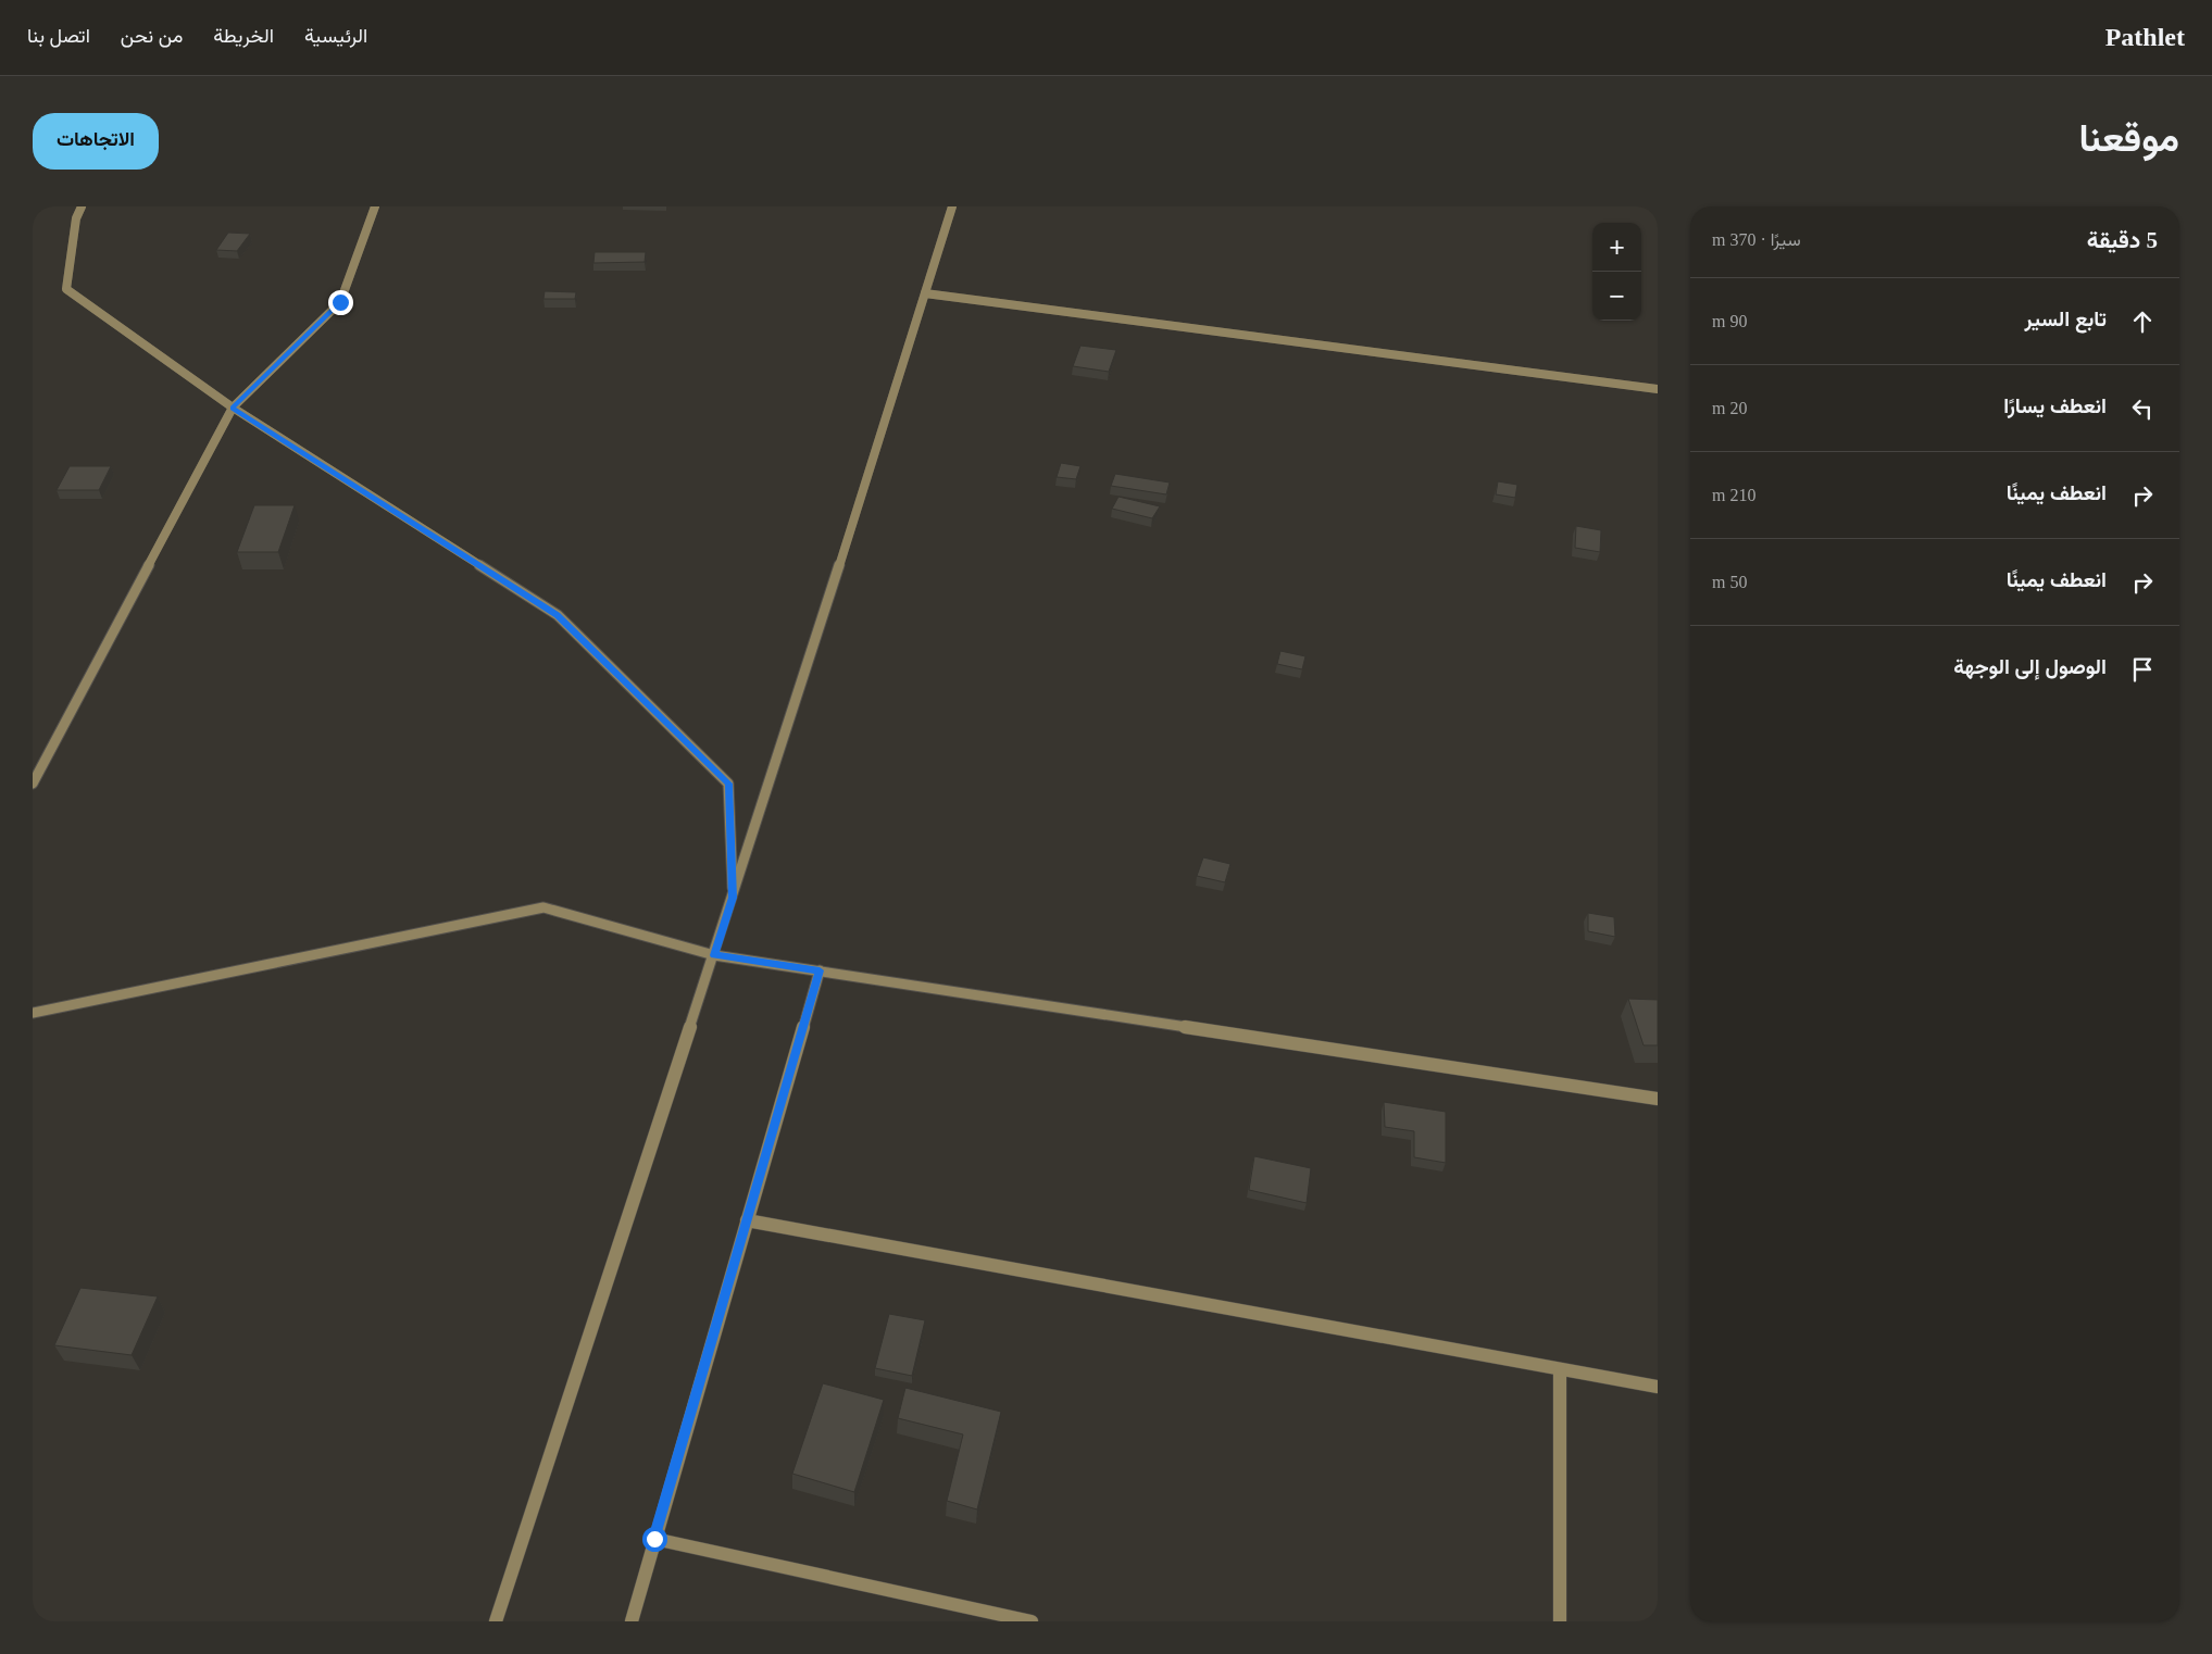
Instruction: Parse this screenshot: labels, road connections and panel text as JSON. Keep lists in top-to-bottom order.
{
  "page": {
    "header": "Pathlet",
    "nav": [
      "الرئيسية",
      "الخريطة",
      "من نحن",
      "اتصل بنا"
    ],
    "title": "موقعنا",
    "buttons": "الاتجاهات",
    "heading": ["5 دقيقة", "سيرًا · 370 m"],
    "map_buttons": ["+", "−"],
    "list": [
      ["تابع السير", "90 m"],
      ["انعطف يسارًا", "20 m"],
      ["انعطف يمينًا", "210 m"],
      ["انعطف يمينًا", "50 m"],
      "الوصول إلى الوجهة"
    ]
  }
}
